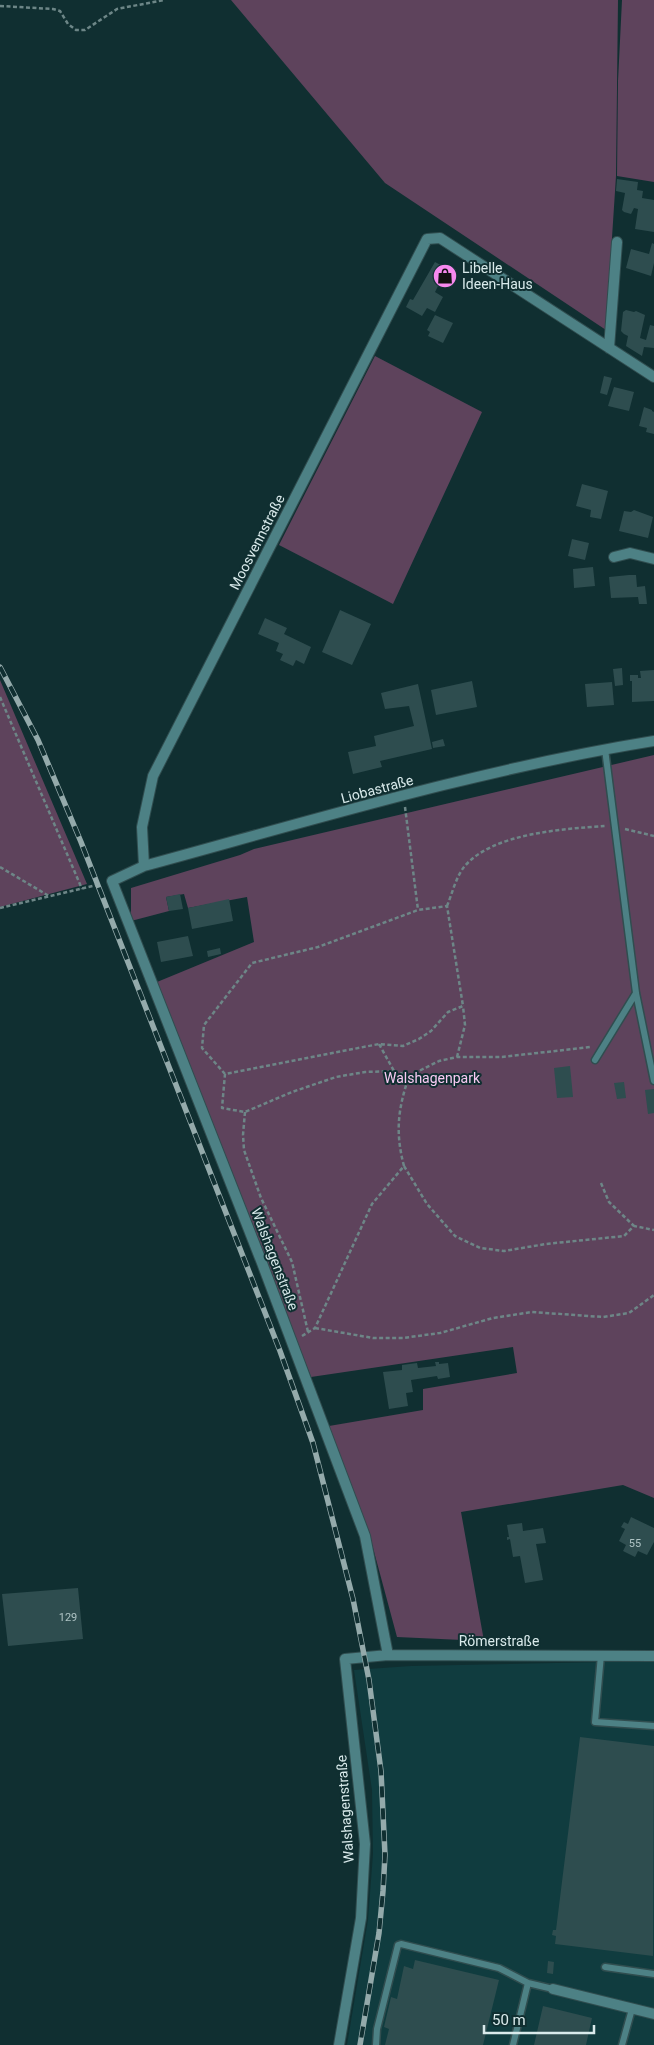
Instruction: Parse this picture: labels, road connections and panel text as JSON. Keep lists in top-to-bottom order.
{
  "streets": {
    "street": [
      "Moosvennstraße",
      "Liobastraße",
      "Walshagenstraße",
      "Römerstraße"
    ]
  },
  "crossings": [
    ["Moosvennstraße", "Liobastraße"],
    ["Liobastraße", "Walshagenstraße"],
    ["Walshagenstraße", "Römerstraße"]
  ],
  "parks": ["Walshagenpark"],
  "places": {
    "shop": ["Libelle Ideen-Haus"]
  },
  "house_numbers": ["55", "129"],
  "scale_bar": "50 m"
}
